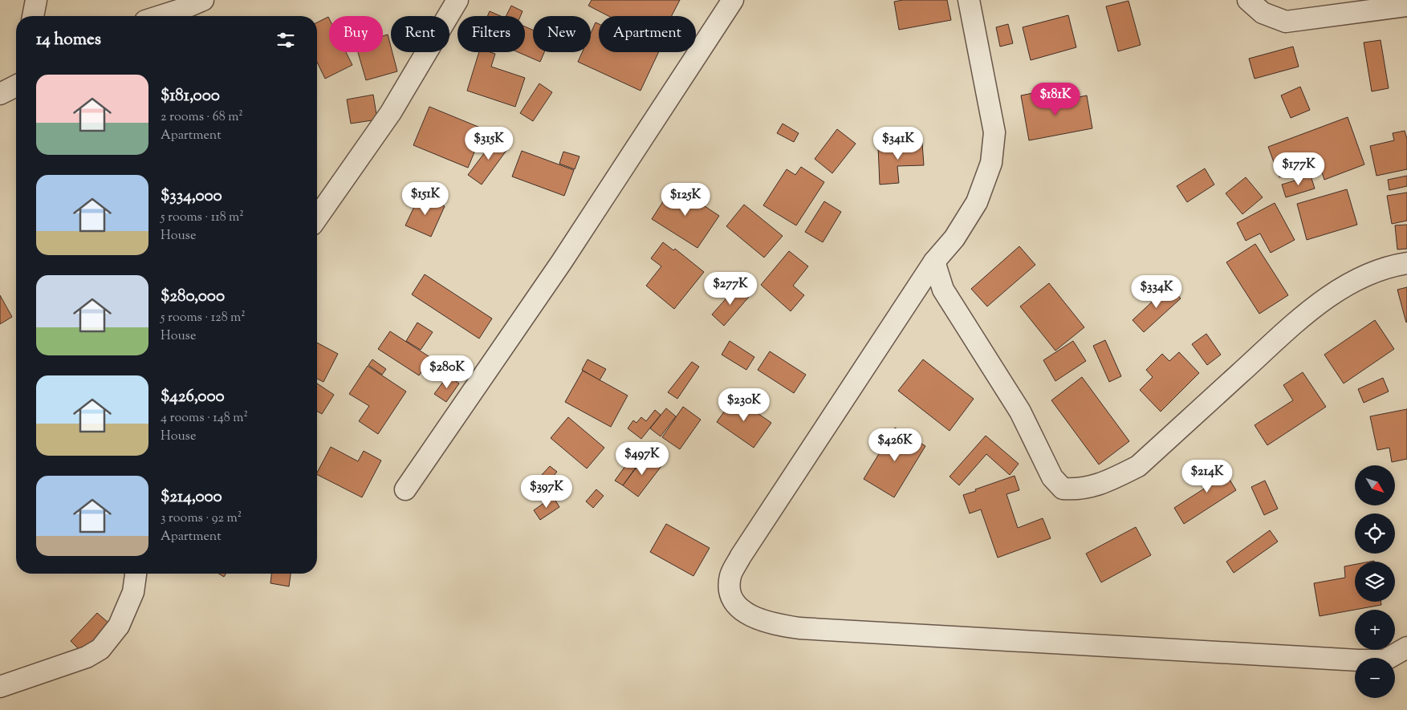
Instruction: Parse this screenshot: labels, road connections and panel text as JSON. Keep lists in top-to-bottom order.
{
  "north": "bottom right",
  "page": {
    "chip": [
      "Buy",
      "Rent",
      "Filters",
      "New",
      "Apartment"
    ],
    "heading": "14 homes",
    "list": [
      {
        "name": "$181,000",
        "note": "2 rooms · 68 m² · Apartment"
      },
      {
        "name": "$334,000",
        "note": "5 rooms · 118 m² · House"
      },
      {
        "name": "$280,000",
        "note": "5 rooms · 128 m² · House"
      },
      {
        "name": "$426,000",
        "note": "4 rooms · 148 m² · House"
      },
      {
        "name": "$214,000",
        "note": "3 rooms · 92 m² · Apartment"
      }
    ],
    "price": [
      "$181K",
      "$315K",
      "$341K",
      "$177K",
      "$151K",
      "$125K",
      "$277K",
      "$334K",
      "$280K",
      "$230K",
      "$426K",
      "$497K",
      "$214K",
      "$397K"
    ],
    "map_buttons": ["+", "−"]
  }
}
